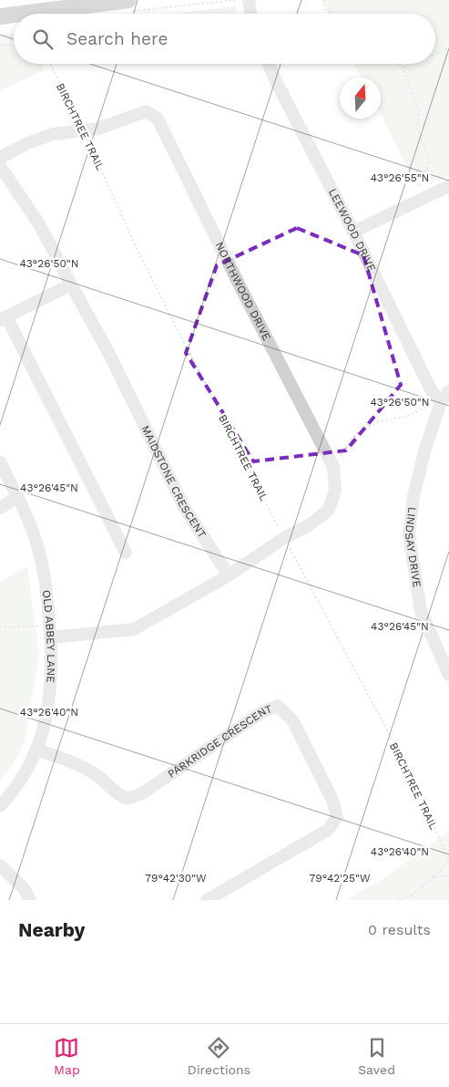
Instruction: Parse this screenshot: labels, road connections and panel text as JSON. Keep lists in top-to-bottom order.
{
  "streets": {
    "street": [
      "LEEWOOD DRIVE",
      "NORTHWOOD DRIVE",
      "MAIDSTONE CRESCENT",
      "LINDSAY DRIVE",
      "OLD ABBEY LANE",
      "PARKRIDGE CRESCENT"
    ],
    "path": ["BIRCHTREE TRAIL"]
  },
  "crossings": [
    ["BIRCHTREE TRAIL", "NORTHWOOD DRIVE"],
    ["LEEWOOD DRIVE", "LINDSAY DRIVE"],
    ["NORTHWOOD DRIVE", "MAIDSTONE CRESCENT"],
    ["OLD ABBEY LANE", "PARKRIDGE CRESCENT"]
  ],
  "north": "top",
  "page": {
    "search": "Search here",
    "heading": ["Nearby", "0 results"],
    "nav": ["Map", "Directions", "Saved"]
  },
  "coordinates": [
    "43°26'55\"N",
    "43°26'50\"N",
    "43°26'45\"N",
    "43°26'40\"N",
    "79°42'30\"W",
    "79°42'25\"W"
  ]
}
